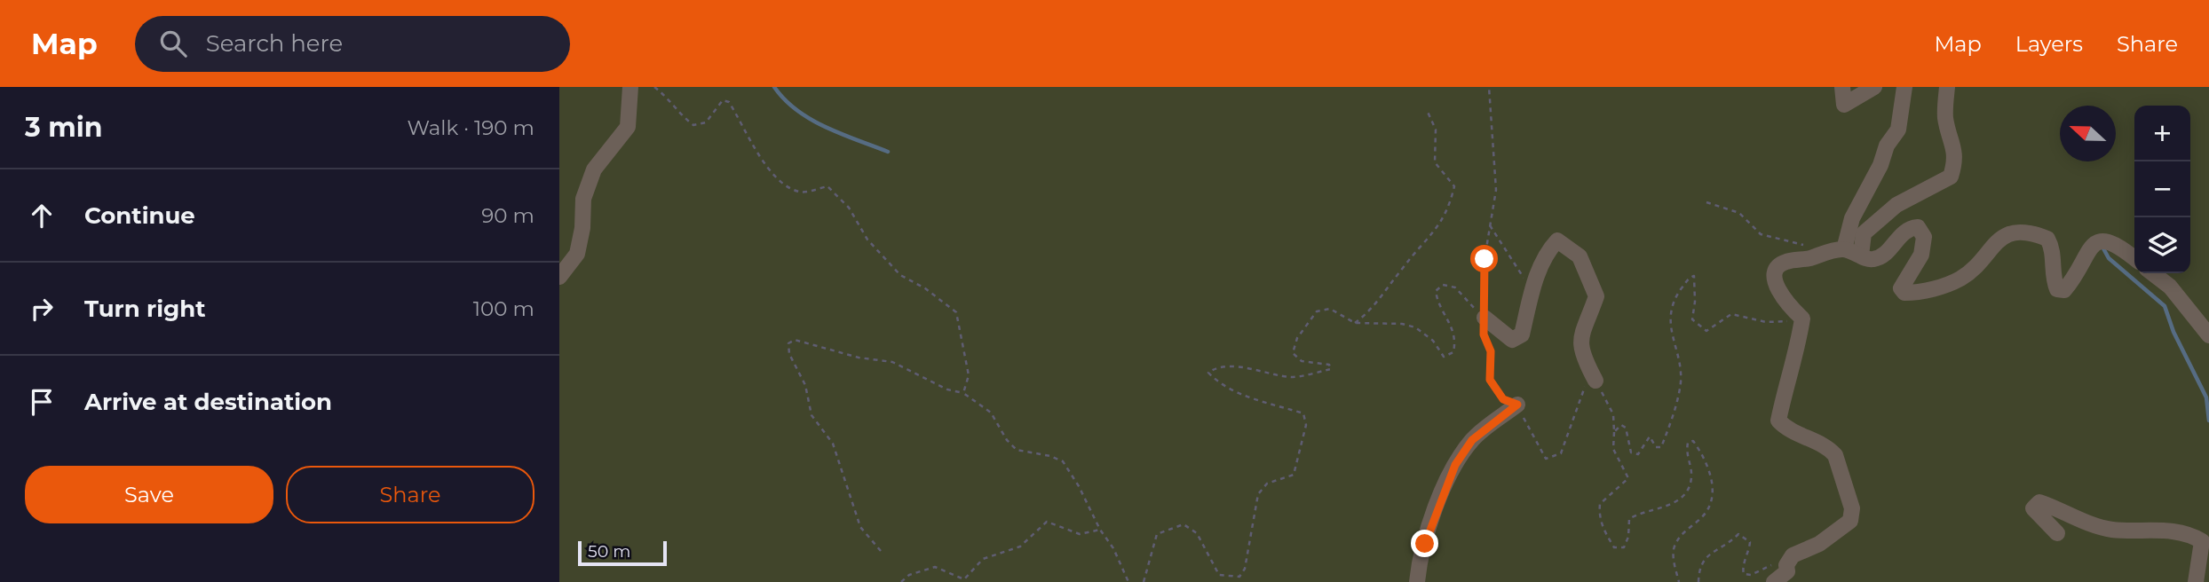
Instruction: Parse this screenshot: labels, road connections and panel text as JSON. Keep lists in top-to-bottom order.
{
  "scale_bar": "50 m",
  "north": "left",
  "page": {
    "header": "Map",
    "search": "Search here",
    "nav": ["Map", "Layers", "Share"],
    "heading": ["3 min", "Walk · 190 m"],
    "map_buttons": ["+", "−"],
    "list": [
      ["Continue", "90 m"],
      ["Turn right", "100 m"],
      "Arrive at destination"
    ],
    "buttons": ["Save", "Share"],
    "scale": "50 m"
  }
}
